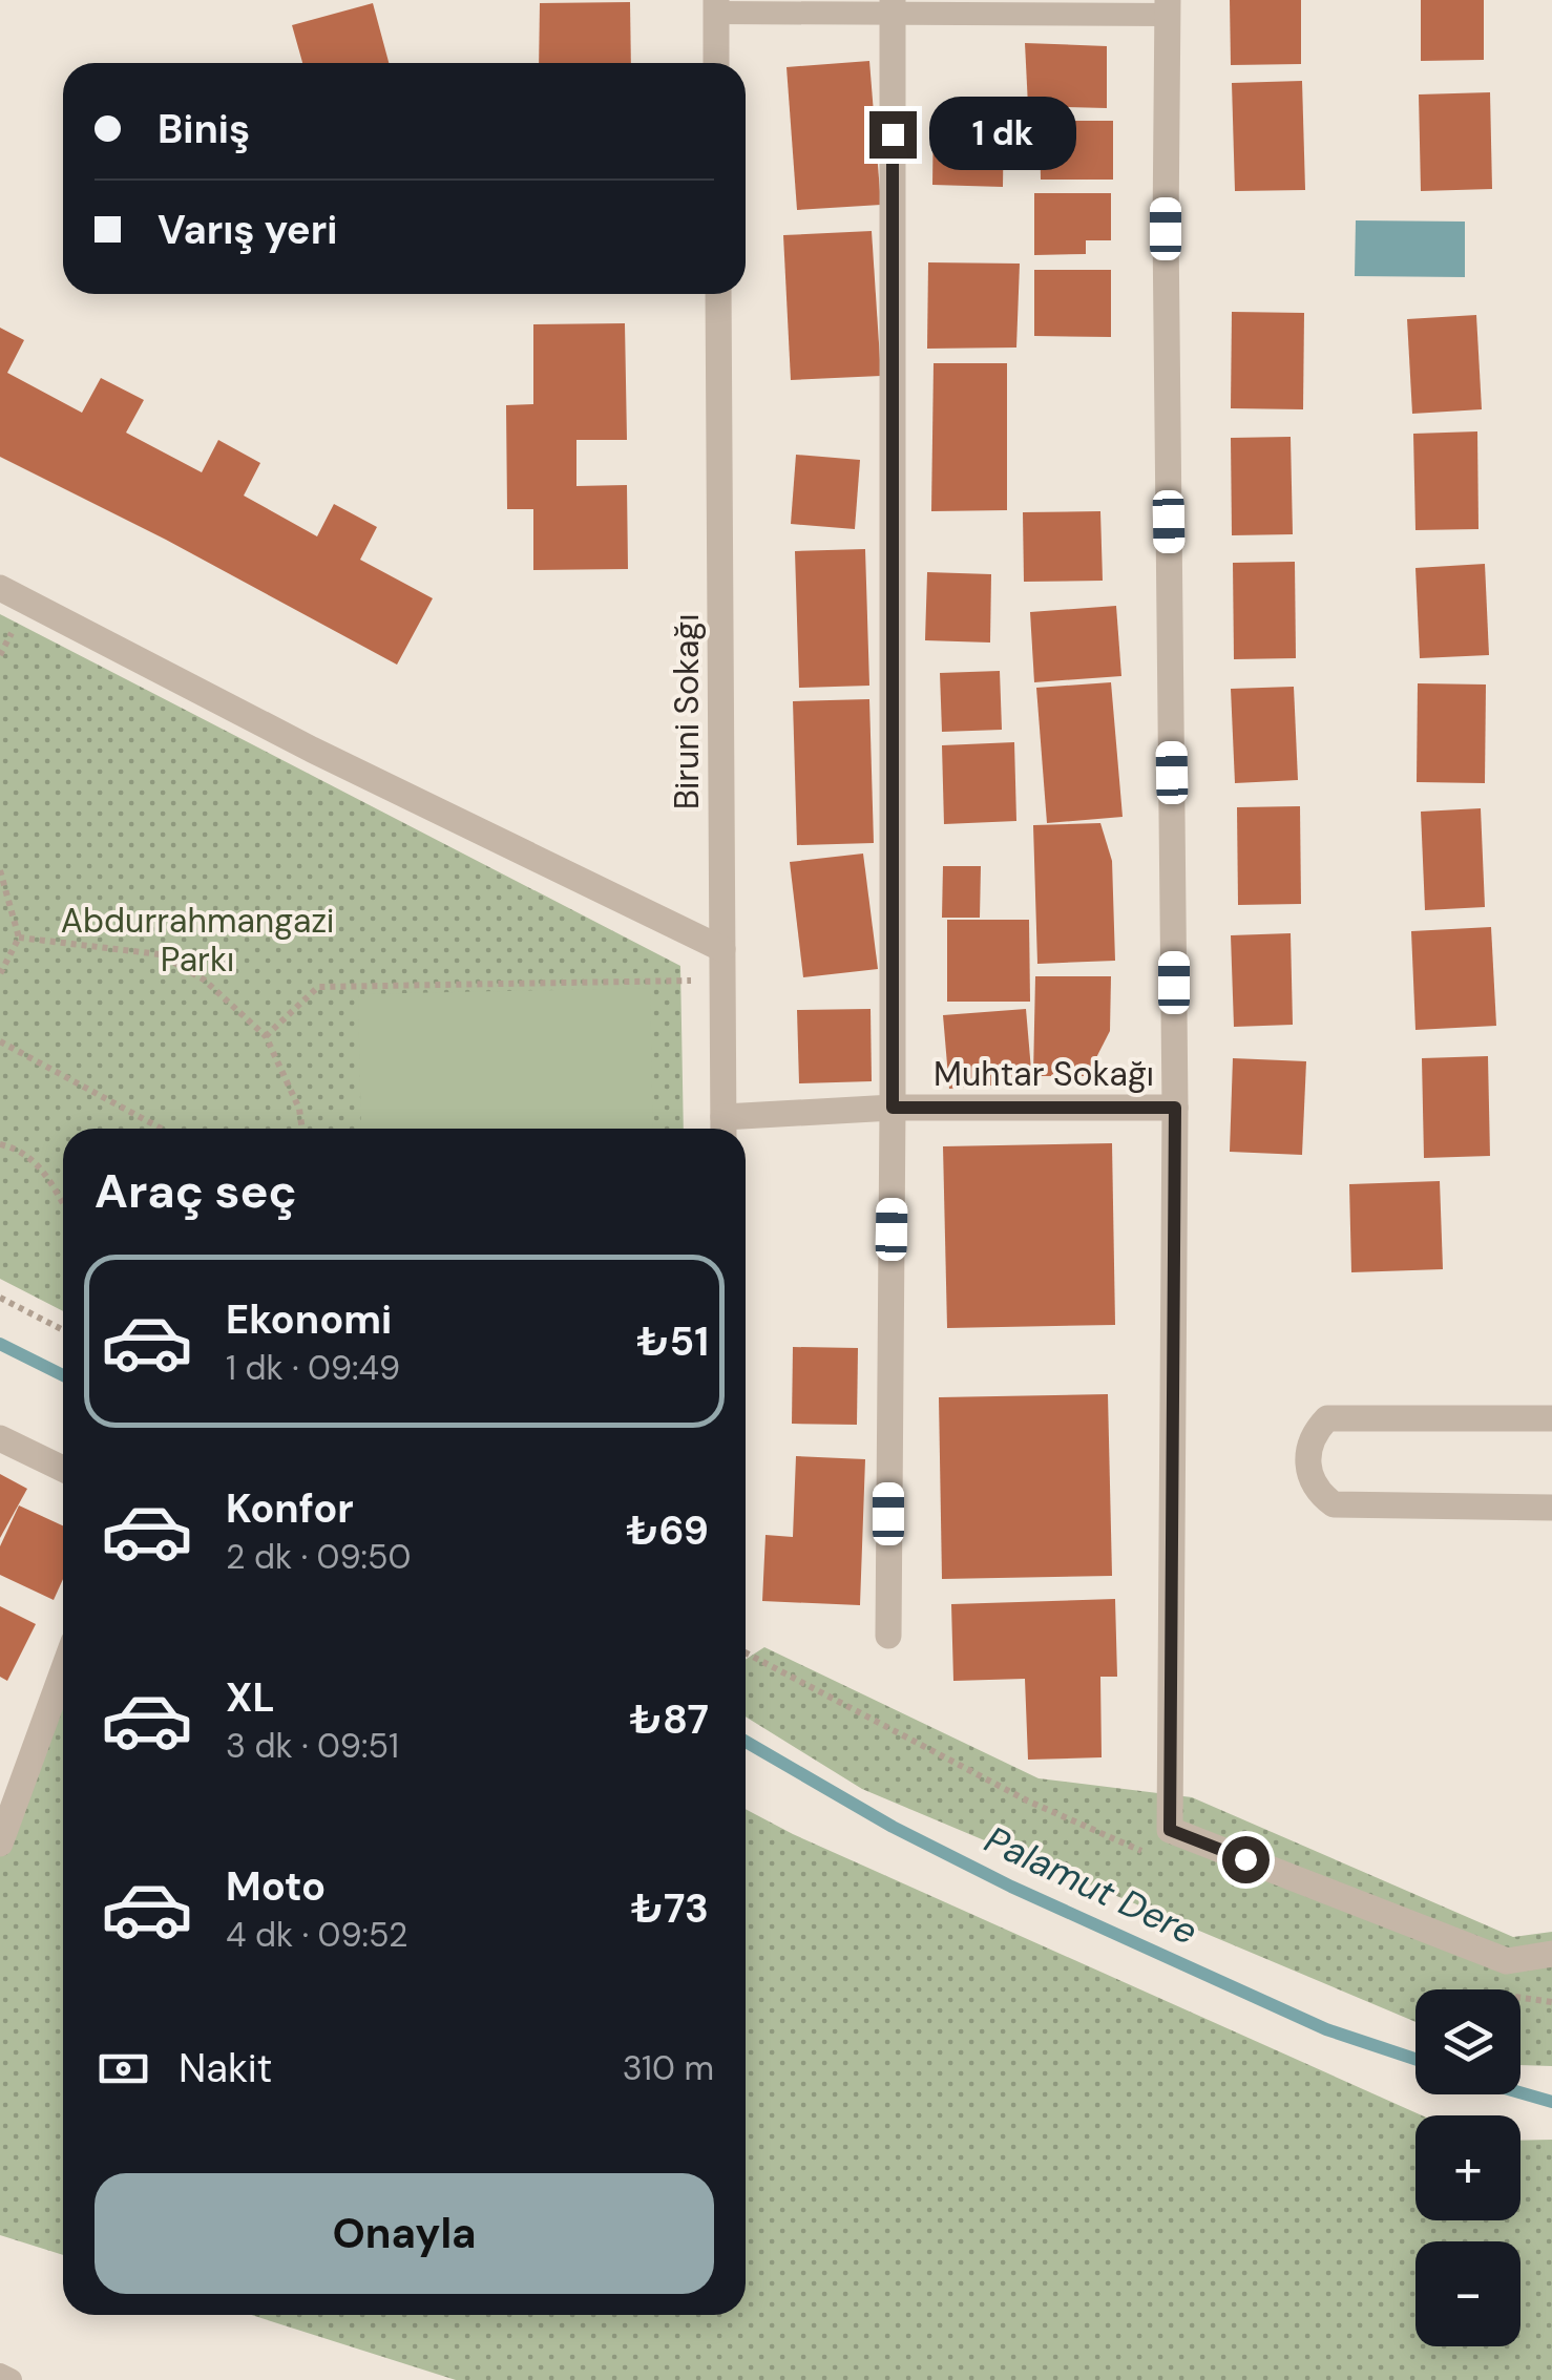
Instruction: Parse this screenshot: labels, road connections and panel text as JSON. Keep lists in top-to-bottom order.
{
  "streets": {
    "street": ["Biruni Sokağı", "Muhtar Sokağı"]
  },
  "crossings": [
    ["Biruni Sokağı", "Muhtar Sokağı"]
  ],
  "water": ["Palamut Dere"],
  "parks": ["Abdurrahmangazi Parkı"],
  "page": {
    "banner": ["Biniş", "Varış yeri"],
    "bubble": "1 dk",
    "heading": "Araç seç",
    "list": [
      {
        "name": "Ekonomi",
        "note": "1 dk · 09:49",
        "value": "₺51"
      },
      {
        "name": "Konfor",
        "note": "2 dk · 09:50",
        "value": "₺69"
      },
      {
        "name": "XL",
        "note": "3 dk · 09:51",
        "value": "₺87"
      },
      {
        "name": "Moto",
        "note": "4 dk · 09:52",
        "value": "₺73"
      }
    ],
    "map_buttons": ["+", "−"],
    "pay": ["Nakit", "310 m"],
    "buttons": "Onayla"
  }
}
